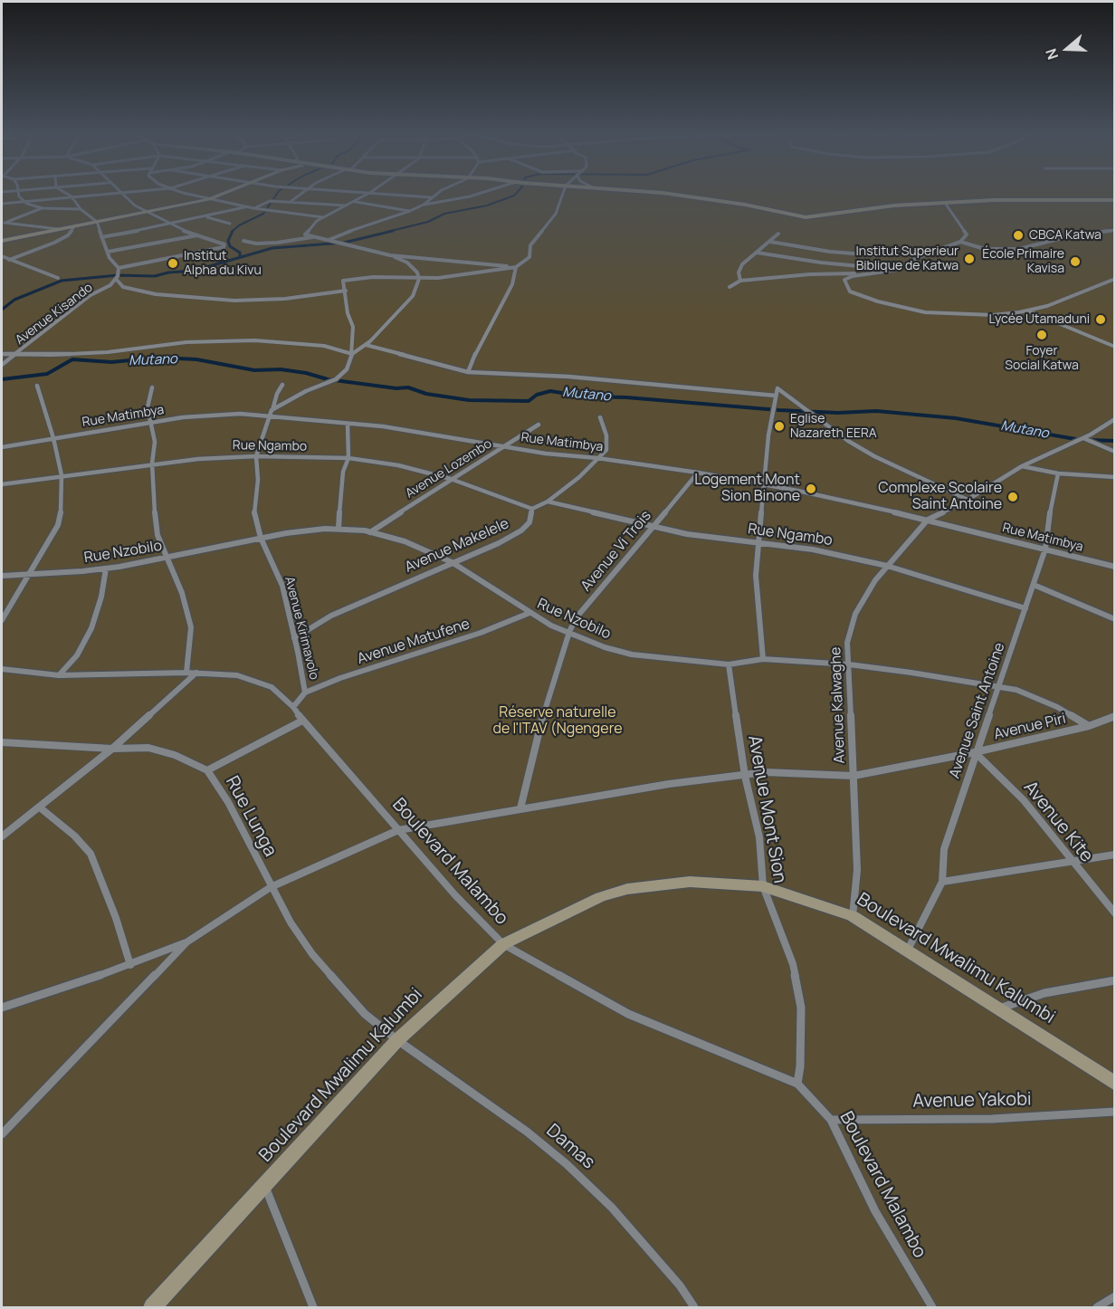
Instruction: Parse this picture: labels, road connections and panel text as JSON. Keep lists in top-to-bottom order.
{
  "streets": {
    "street": [
      "Avenue Kisando",
      "Rue Matimbya",
      "Rue Ngambo",
      "Avenue Lozembo",
      "Avenue Makelele",
      "Avenue Vi Trois",
      "Rue Nzobilo",
      "Avenue Kirimavolo",
      "Avenue Matufene",
      "Avenue Kalwaghe",
      "Avenue Saint Antoine",
      "Avenue Piri",
      "Avenue Mont Sion",
      "Rue Lunga",
      "Avenue Kite",
      "Boulevard Malambo",
      "Boulevard Mwalimu Kalumbi",
      "Avenue Yakobi",
      "Damas"
    ]
  },
  "crossings": [
    ["Rue Matimbya", "Avenue Lozembo"],
    ["Rue Matimbya", "Avenue Vi Trois"],
    ["Rue Matimbya", "Avenue Kirimavolo"],
    ["Rue Matimbya", "Avenue Kalwaghe"],
    ["Rue Matimbya", "Avenue Saint Antoine"],
    ["Rue Ngambo", "Avenue Lozembo"],
    ["Rue Ngambo", "Avenue Makelele"],
    ["Rue Ngambo", "Avenue Vi Trois"],
    ["Rue Ngambo", "Avenue Kirimavolo"],
    ["Rue Ngambo", "Avenue Kalwaghe"],
    ["Rue Ngambo", "Avenue Saint Antoine"],
    ["Avenue Lozembo", "Rue Nzobilo"],
    ["Avenue Makelele", "Rue Nzobilo"],
    ["Avenue Makelele", "Avenue Kirimavolo"],
    ["Avenue Vi Trois", "Rue Nzobilo"],
    ["Avenue Vi Trois", "Avenue Piri"],
    ["Rue Nzobilo", "Avenue Kirimavolo"],
    ["Rue Nzobilo", "Avenue Matufene"],
    ["Rue Nzobilo", "Avenue Kalwaghe"],
    ["Rue Nzobilo", "Avenue Saint Antoine"],
    ["Rue Nzobilo", "Avenue Piri"],
    ["Rue Nzobilo", "Avenue Mont Sion"],
    ["Avenue Kirimavolo", "Avenue Matufene"],
    ["Avenue Kirimavolo", "Boulevard Malambo"],
    ["Avenue Kalwaghe", "Avenue Piri"],
    ["Avenue Kalwaghe", "Boulevard Mwalimu Kalumbi"],
    ["Avenue Saint Antoine", "Avenue Piri"],
    ["Avenue Saint Antoine", "Avenue Kite"],
    ["Avenue Saint Antoine", "Boulevard Mwalimu Kalumbi"],
    ["Avenue Piri", "Avenue Mont Sion"],
    ["Avenue Piri", "Rue Lunga"],
    ["Avenue Piri", "Avenue Kite"],
    ["Avenue Piri", "Boulevard Malambo"],
    ["Avenue Mont Sion", "Boulevard Malambo"],
    ["Avenue Mont Sion", "Boulevard Mwalimu Kalumbi"],
    ["Rue Lunga", "Boulevard Mwalimu Kalumbi"],
    ["Rue Lunga", "Damas"],
    ["Boulevard Malambo", "Boulevard Mwalimu Kalumbi"],
    ["Boulevard Malambo", "Avenue Yakobi"],
    ["Boulevard Mwalimu Kalumbi", "Damas"]
  ],
  "water": ["Mutano"],
  "parks": ["Réserve naturelle de l'ITAV (Ngengere"],
  "places": [
    "CBCA Katwa",
    "Institut Superieur Biblique de Katwa",
    "École Primaire Kavisa",
    "Institut Alpha du Kivu",
    "Lycée Utamaduni",
    "Foyer Social Katwa",
    "Eglise Nazareth EERA",
    "Logement Mont Sion Binone",
    "Complexe Scolaire Saint Antoine"
  ],
  "north": "left"
}
